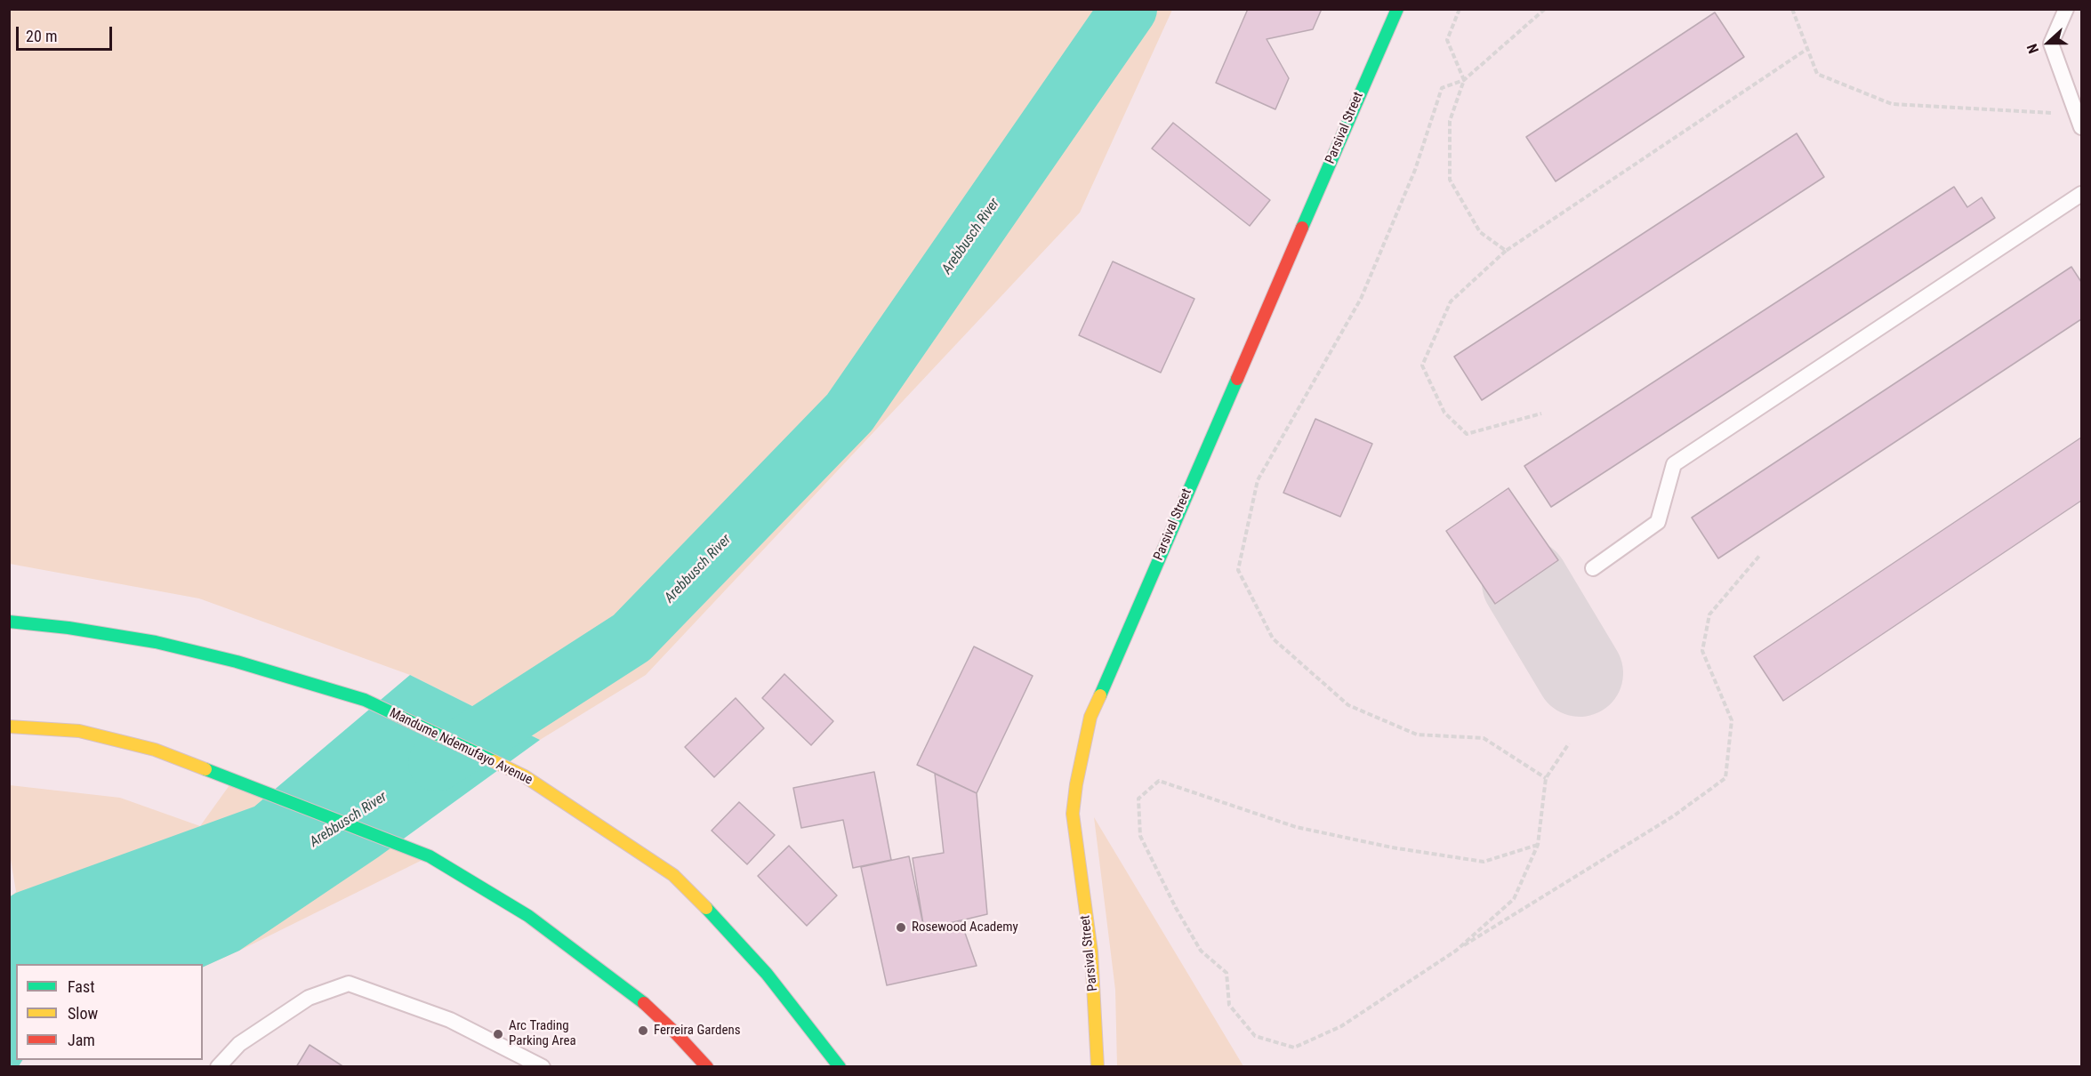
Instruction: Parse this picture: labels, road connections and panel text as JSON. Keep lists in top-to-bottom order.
{
  "streets": {
    "main road": ["Parsival Street", "Mandume Ndemufayo Avenue"]
  },
  "water": ["Arebbusch River"],
  "places": ["Rosewood Academy", "Ferreira Gardens", "Arc Trading Parking Area"],
  "legend": ["Fast", "Slow", "Jam"],
  "scale_bar": "20 m",
  "north": "left"
}
